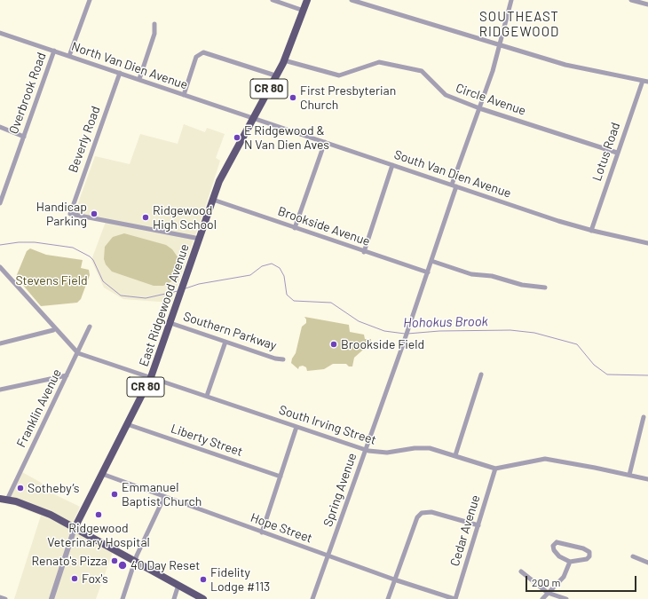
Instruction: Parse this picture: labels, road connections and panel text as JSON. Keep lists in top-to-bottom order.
{
  "streets": {
    "main road": ["CR 80", "East Ridgewood Avenue"],
    "street": [
      "North Van Dien Avenue",
      "Overbrook Road",
      "Circle Avenue",
      "Beverly Road",
      "Lotus Road",
      "South Van Dien Avenue",
      "Brookside Avenue",
      "Southern Parkway",
      "Franklin Avenue",
      "South Irving Street",
      "Liberty Street",
      "Spring Avenue",
      "Hope Street",
      "Cedar Avenue"
    ]
  },
  "crossings": [
    ["North Van Dien Avenue", "Overbrook Road"],
    ["North Van Dien Avenue", "Beverly Road"],
    ["North Van Dien Avenue", "South Van Dien Avenue"],
    ["North Van Dien Avenue", "East Ridgewood Avenue"],
    ["Circle Avenue", "Lotus Road"],
    ["Circle Avenue", "East Ridgewood Avenue"],
    ["Circle Avenue", "Spring Avenue"],
    ["Beverly Road", "East Ridgewood Avenue"],
    ["Lotus Road", "South Van Dien Avenue"],
    ["South Van Dien Avenue", "East Ridgewood Avenue"],
    ["South Van Dien Avenue", "Spring Avenue"],
    ["Brookside Avenue", "East Ridgewood Avenue"],
    ["Brookside Avenue", "Spring Avenue"],
    ["East Ridgewood Avenue", "Southern Parkway"],
    ["East Ridgewood Avenue", "South Irving Street"],
    ["East Ridgewood Avenue", "Liberty Street"],
    ["East Ridgewood Avenue", "Hope Street"],
    ["Franklin Avenue", "South Irving Street"],
    ["South Irving Street", "Spring Avenue"],
    ["South Irving Street", "Cedar Avenue"],
    ["Spring Avenue", "Hope Street"],
    ["Hope Street", "Cedar Avenue"]
  ],
  "districts": ["SOUTHEAST RIDGEWOOD"],
  "water": ["Hohokus Brook"],
  "parks": ["Stevens Field"],
  "places": [
    "First Presbyterian Church",
    "E Ridgewood & N Van Dien Aves",
    "Handicap Parking",
    "Ridgewood High School",
    "Brookside Field",
    "Sotheby’s",
    "Emmanuel Baptist Church",
    "Ridgewood Veterinary Hospital",
    "Renato's Pizza",
    "40 Day Reset",
    "Fox's",
    "Fidelity Lodge #113"
  ],
  "scale_bar": "200 m"
}
